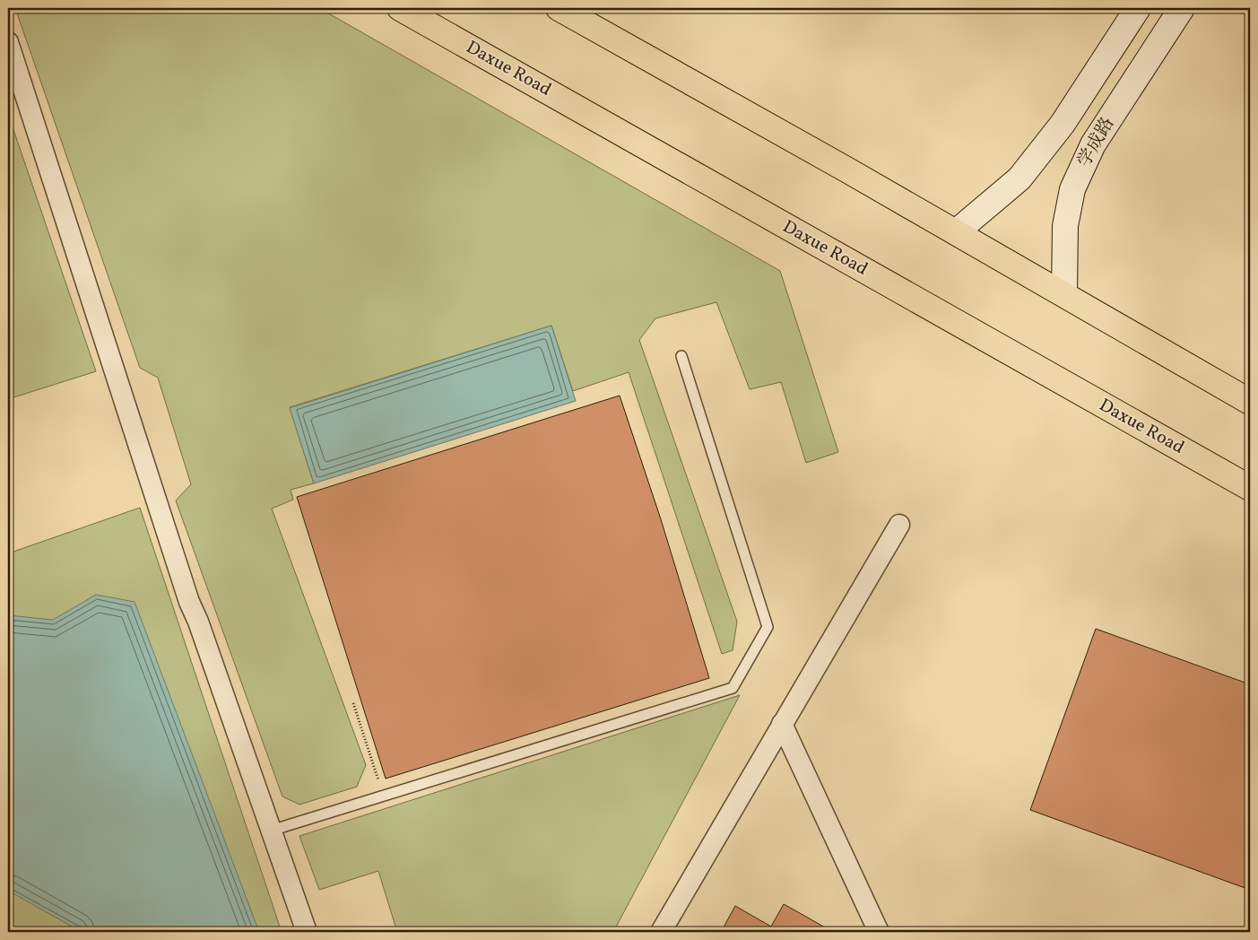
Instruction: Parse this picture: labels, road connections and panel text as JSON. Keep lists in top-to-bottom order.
{
  "streets": {
    "highway": ["Daxue Road"],
    "main road": ["学成路"]
  }
}
